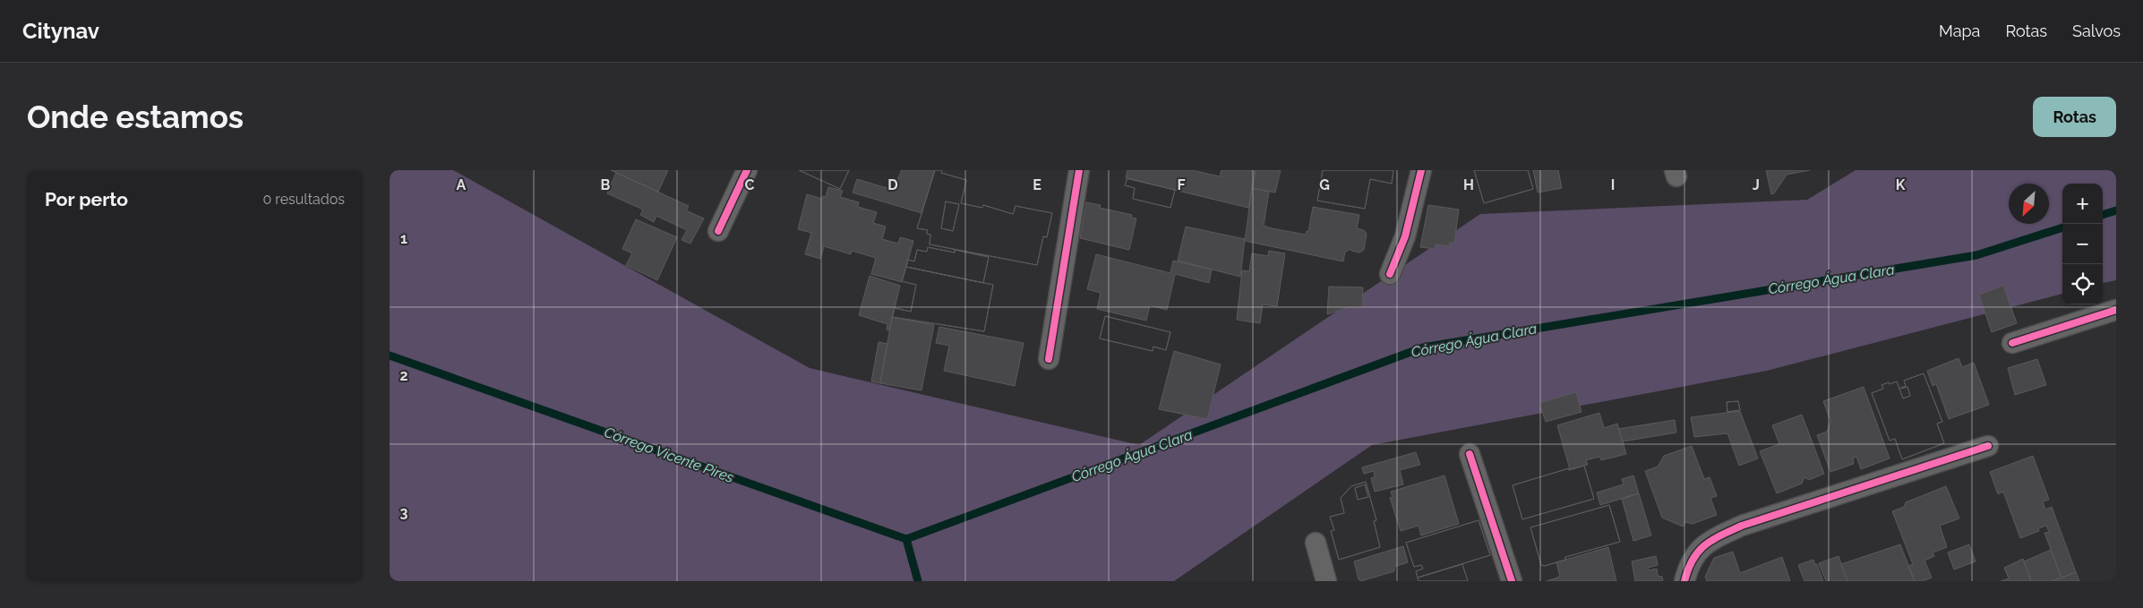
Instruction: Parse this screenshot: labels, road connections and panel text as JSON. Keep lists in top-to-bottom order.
{
  "water": ["Córrego Água Clara", "Córrego Vicente Pires"],
  "north": "bottom left",
  "page": {
    "header": "Citynav",
    "nav": ["Mapa", "Rotas", "Salvos"],
    "buttons": "Rotas",
    "title": "Onde estamos",
    "heading": ["Por perto", "0 resultados"],
    "map_buttons": ["+", "−"]
  },
  "grid": {
    "columns": [
      "A",
      "B",
      "C",
      "D",
      "E",
      "F",
      "G",
      "H",
      "I",
      "J",
      "K"
    ],
    "rows": ["1", "2", "3"]
  }
}
